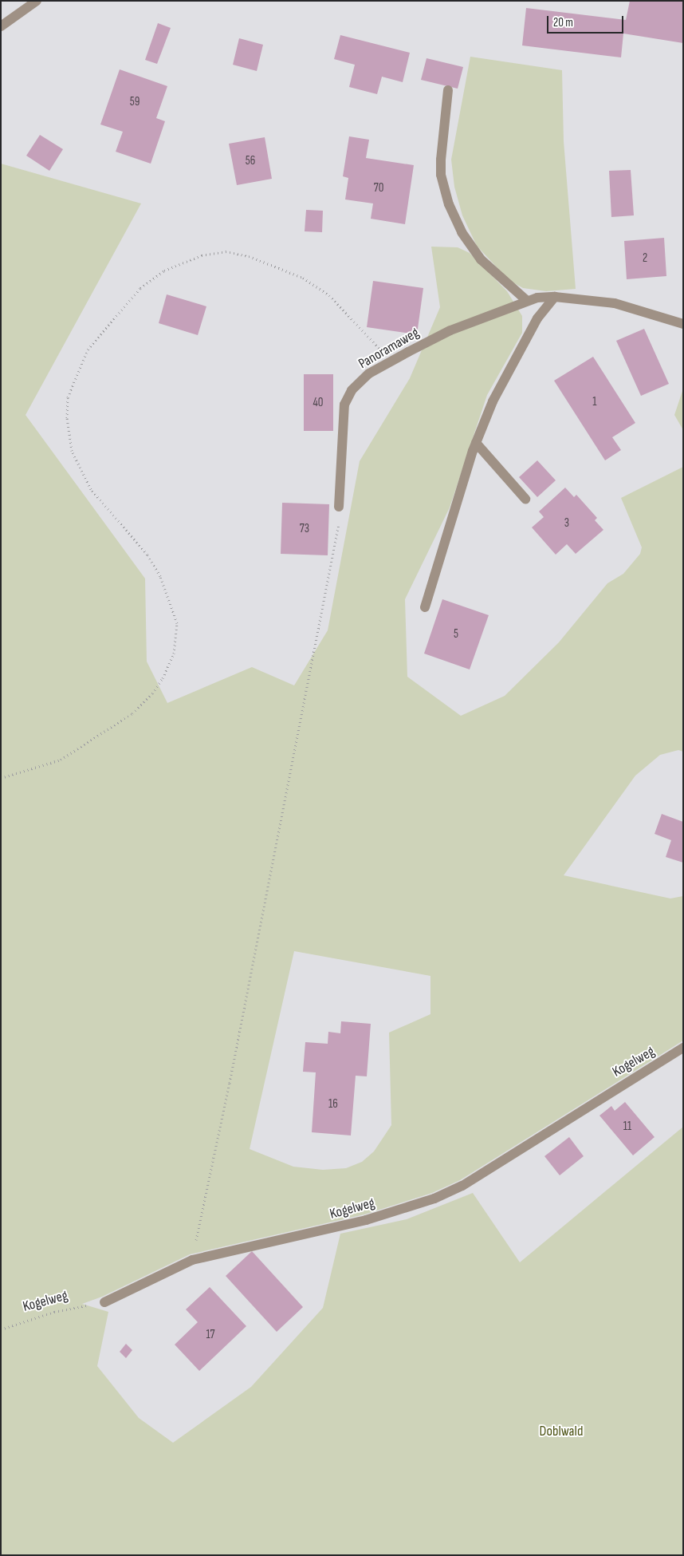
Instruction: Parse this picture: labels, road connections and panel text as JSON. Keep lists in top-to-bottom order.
{
  "streets": {
    "street": ["Panoramaweg", "Kogelweg"]
  },
  "parks": ["Doblwald"],
  "house_numbers": [
    "59",
    "56",
    "70",
    "2",
    "1",
    "40",
    "3",
    "73",
    "5",
    "16",
    "11",
    "17"
  ],
  "scale_bar": "20 m"
}
